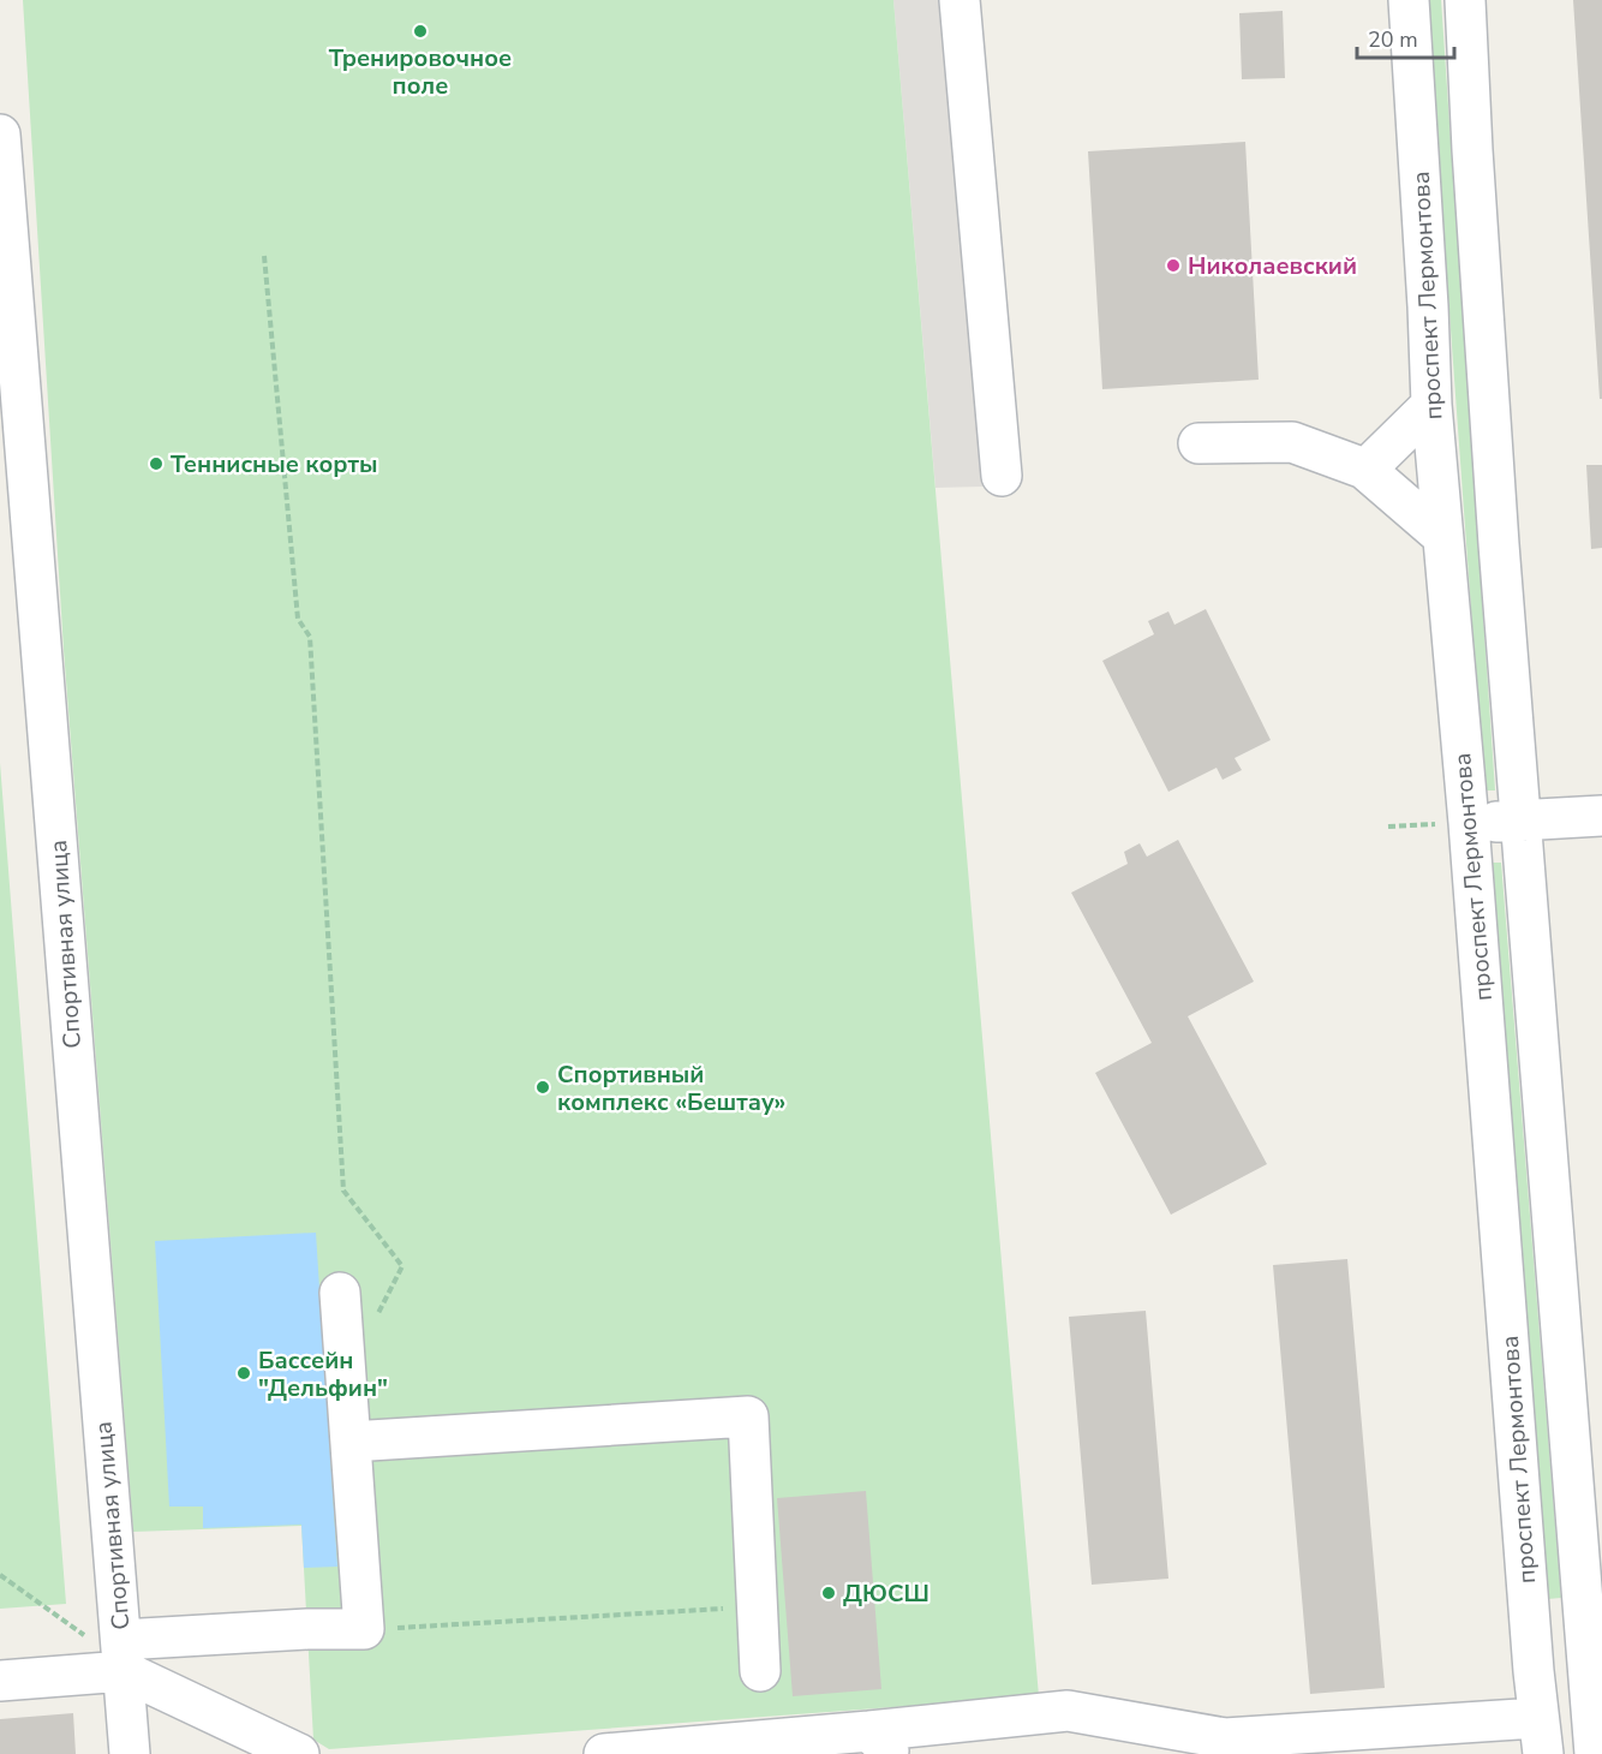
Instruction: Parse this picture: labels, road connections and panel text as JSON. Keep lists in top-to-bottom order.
{
  "streets": {
    "street": ["проспект Лермонтова", "Спортивная улица"]
  },
  "places": [
    "Тренировочное поле",
    "Николаевский",
    "Теннисные корты",
    "Спортивный комплекс «Бештау»",
    "Бассейн \"Дельфин\"",
    "ДЮСШ"
  ],
  "scale_bar": "20 m"
}
